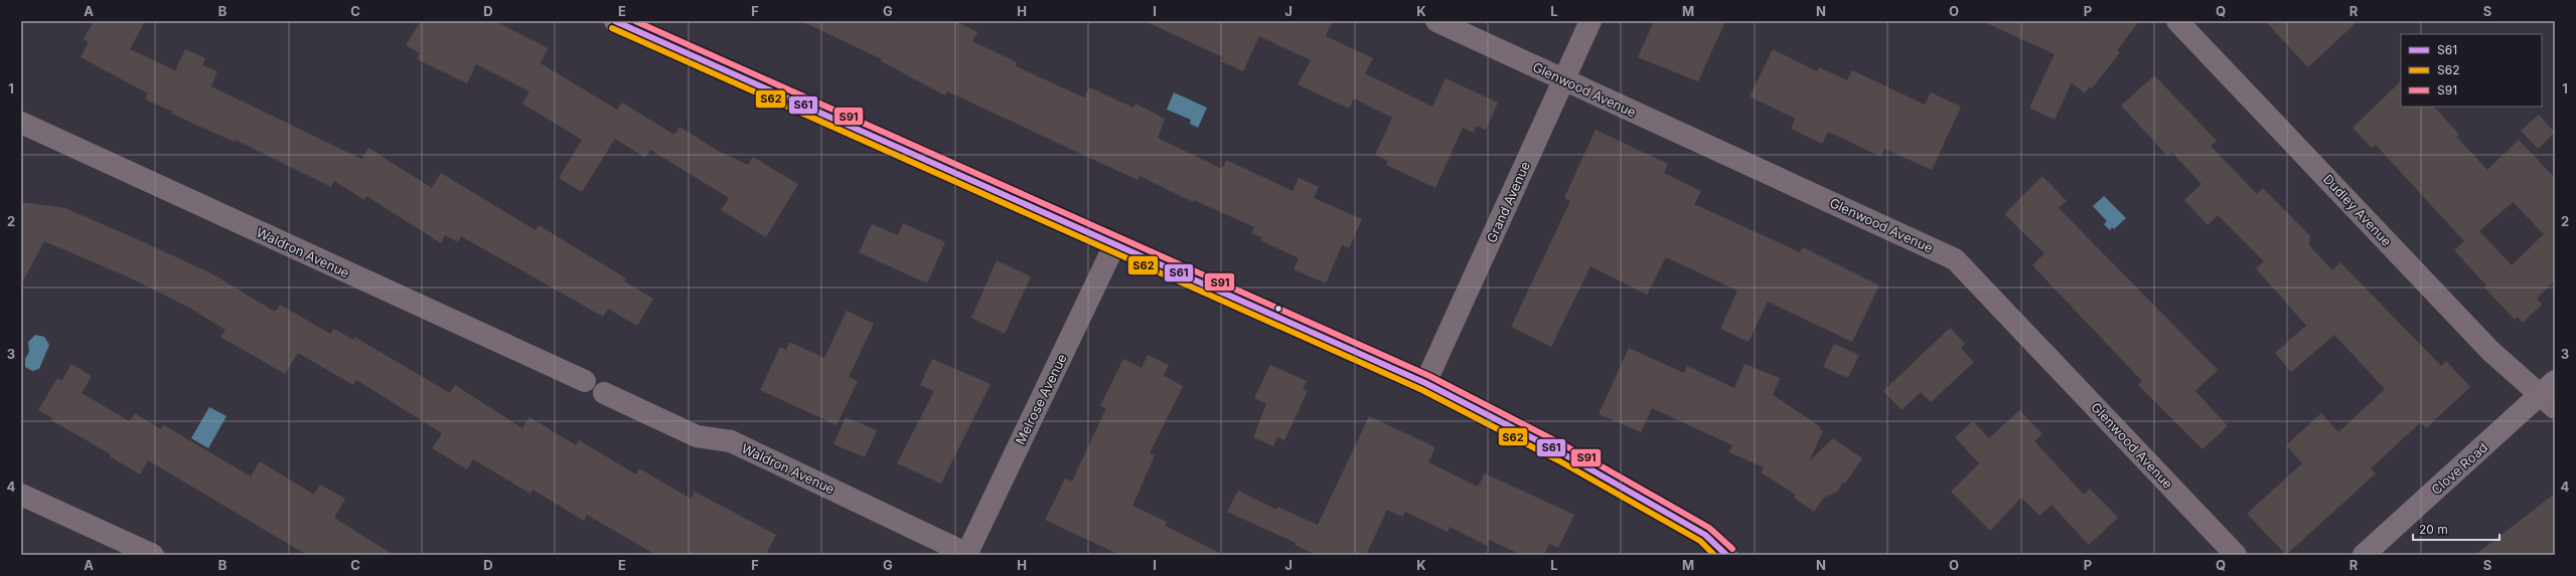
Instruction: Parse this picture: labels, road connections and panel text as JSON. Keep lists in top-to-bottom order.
{
  "streets": {
    "main road": ["Clove Road"],
    "street": [
      "Glenwood Avenue",
      "Grand Avenue",
      "Dudley Avenue",
      "Waldron Avenue",
      "Melrose Avenue"
    ]
  },
  "crossings": [
    ["Glenwood Avenue", "Grand Avenue"],
    ["Dudley Avenue", "Clove Road"],
    ["Waldron Avenue", "Melrose Avenue"]
  ],
  "lines": ["transit line S61", "transit line S91", "transit line S62"],
  "legend": ["S61", "S62", "S91"],
  "scale_bar": "20 m",
  "grid": {
    "columns": [
      "A",
      "B",
      "C",
      "D",
      "E",
      "F",
      "G",
      "H",
      "I",
      "J",
      "K",
      "L",
      "M",
      "N",
      "O",
      "P",
      "Q",
      "R",
      "S"
    ],
    "rows": [
      "1",
      "2",
      "3",
      "4"
    ]
  }
}
